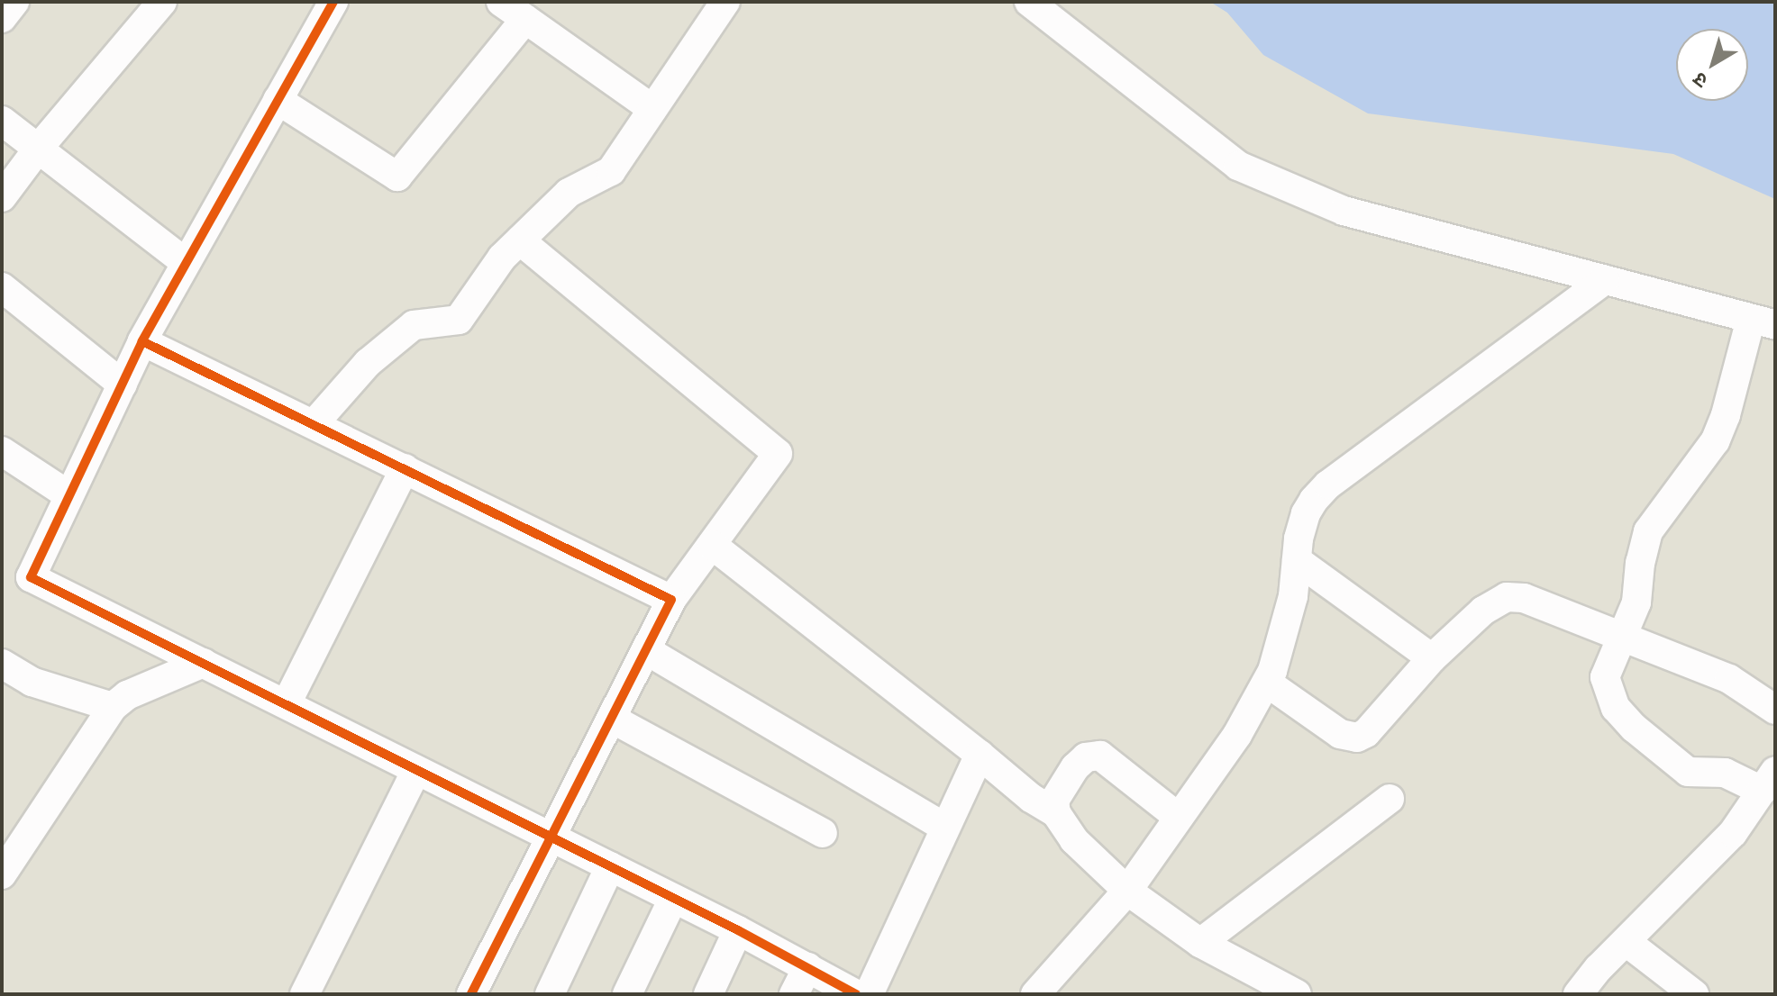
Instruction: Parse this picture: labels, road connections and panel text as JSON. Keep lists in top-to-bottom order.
{
  "north": "bottom left"
}
